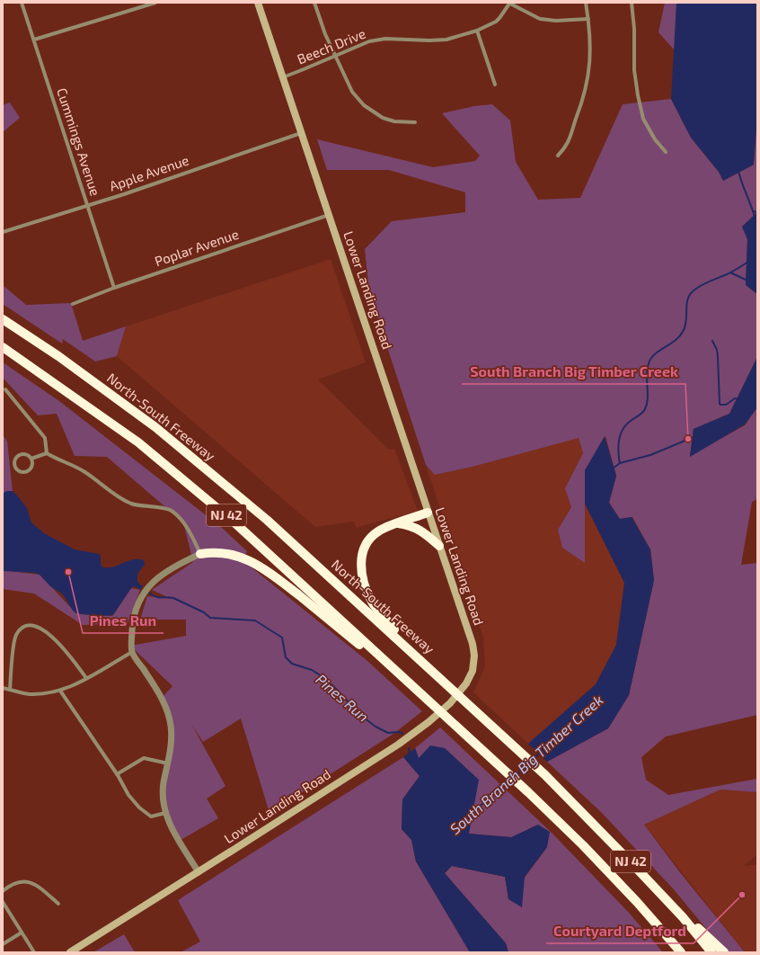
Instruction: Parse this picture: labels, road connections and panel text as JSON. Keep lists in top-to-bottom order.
{
  "streets": {
    "highway": ["North-South Freeway", "NJ 42"],
    "main road": ["Lower Landing Road"],
    "street": [
      "Beech Drive",
      "Cummings Avenue",
      "Apple Avenue",
      "Poplar Avenue"
    ]
  },
  "crossings": [
    ["Beech Drive", "Lower Landing Road"],
    ["Cummings Avenue", "Apple Avenue"],
    ["Cummings Avenue", "Poplar Avenue"],
    ["Apple Avenue", "Lower Landing Road"],
    ["Poplar Avenue", "Lower Landing Road"]
  ],
  "water": ["Pines Run", "South Branch Big Timber Creek"],
  "places": ["South Branch Big Timber Creek", "Pines Run", "Courtyard Deptford"]
}
